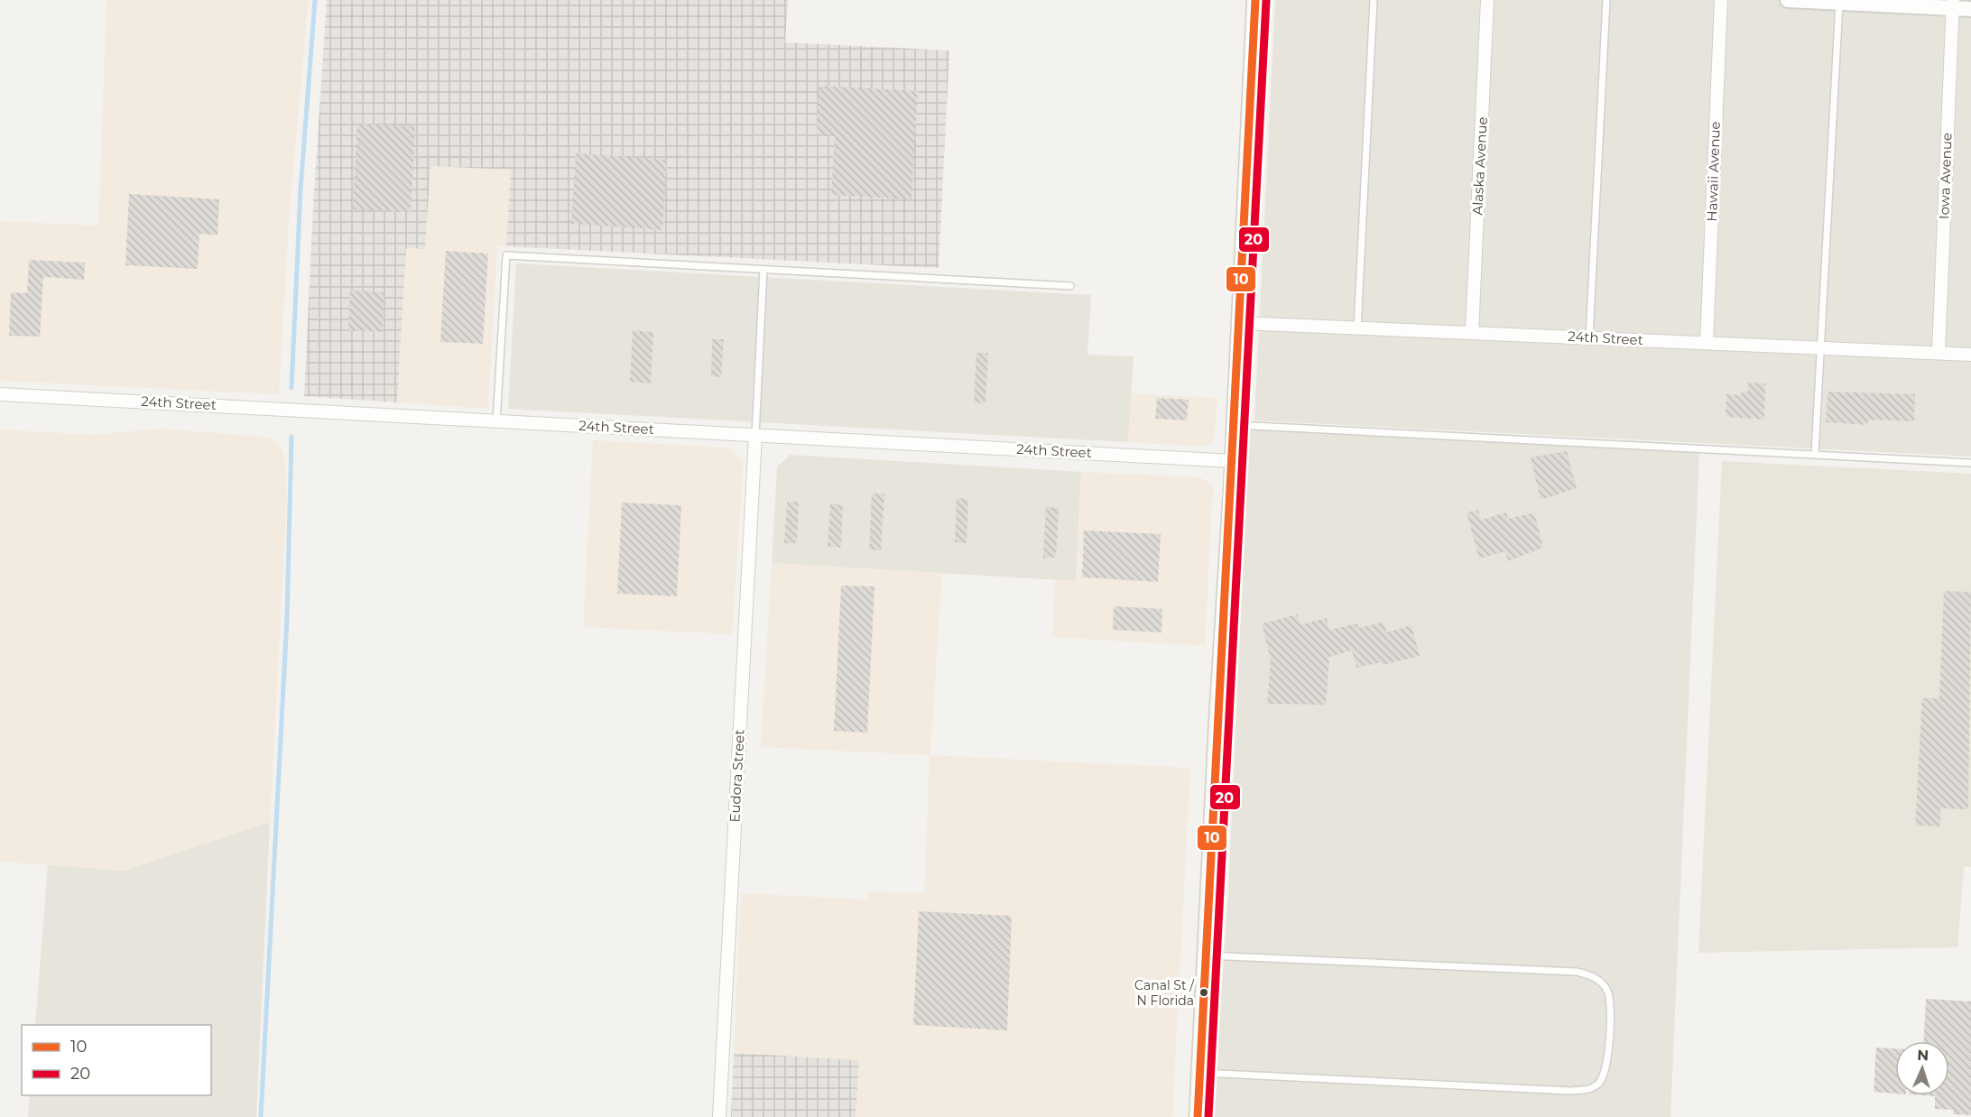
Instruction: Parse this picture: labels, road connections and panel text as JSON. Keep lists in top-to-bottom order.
{
  "streets": {
    "street": [
      "Alaska Avenue",
      "Hawaii Avenue",
      "Iowa Avenue",
      "24th Street",
      "Eudora Street"
    ]
  },
  "crossings": [
    ["Alaska Avenue", "24th Street"],
    ["Hawaii Avenue", "24th Street"],
    ["Iowa Avenue", "24th Street"],
    ["24th Street", "Eudora Street"]
  ],
  "places": ["Canal St / N Florida"],
  "lines": ["transit line 10", "transit line 20"],
  "legend": ["10", "20"],
  "north": "top"
}
